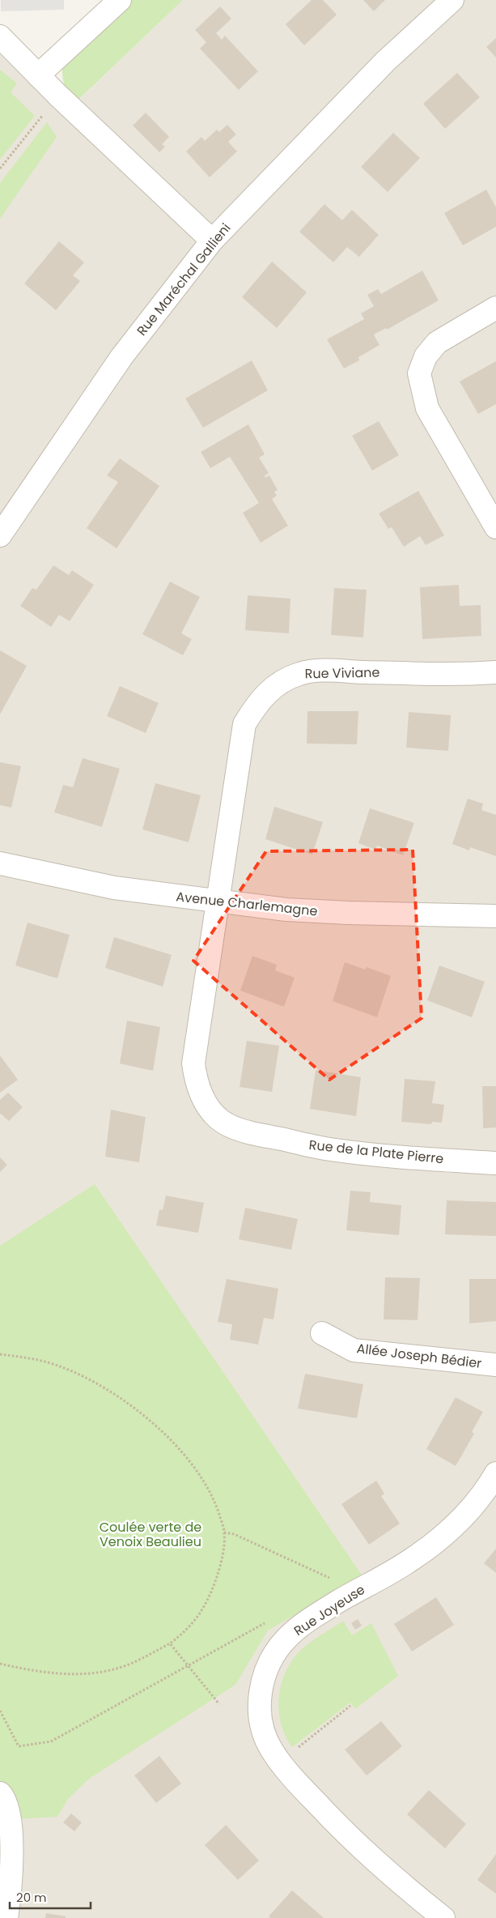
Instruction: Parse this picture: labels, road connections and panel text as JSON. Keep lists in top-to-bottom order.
{
  "streets": {
    "street": [
      "Rue Maréchal Gallieni",
      "Rue Viviane",
      "Avenue Charlemagne",
      "Rue de la Plate Pierre",
      "Allée Joseph Bédier",
      "Rue Joyeuse"
    ]
  },
  "crossings": [
    ["Rue Viviane", "Avenue Charlemagne"],
    ["Rue Viviane", "Rue de la Plate Pierre"],
    ["Avenue Charlemagne", "Rue de la Plate Pierre"]
  ],
  "parks": ["Coulée verte de Venoix Beaulieu"],
  "scale_bar": "20 m"
}
